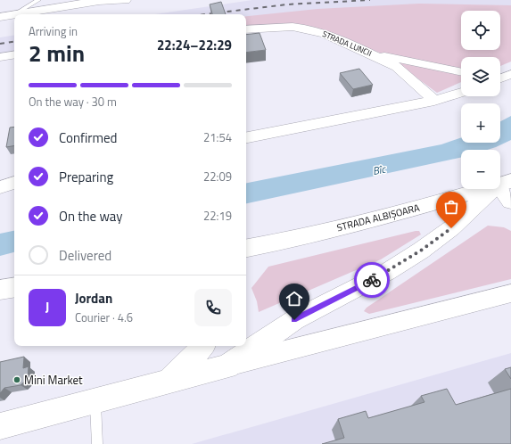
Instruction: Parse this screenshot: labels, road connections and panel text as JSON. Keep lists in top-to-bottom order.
{
  "streets": {
    "main road": ["STRADA ALBIȘOARA"],
    "street": ["STRADA LUNCII"]
  },
  "water": ["Bîc"],
  "places": ["Mini Market"],
  "page": {
    "map_buttons": ["+", "−"],
    "heading": ["2 min", "Arriving in", "22:24–22:29"],
    "panel": ["Jordan", "Courier · 4.6"],
    "bar": "On the way · 30 m",
    "list": [
      ["Confirmed", "21:54"],
      ["Preparing", "22:09"],
      ["On the way", "22:19"],
      "Delivered"
    ],
    "round": "J"
  }
}
